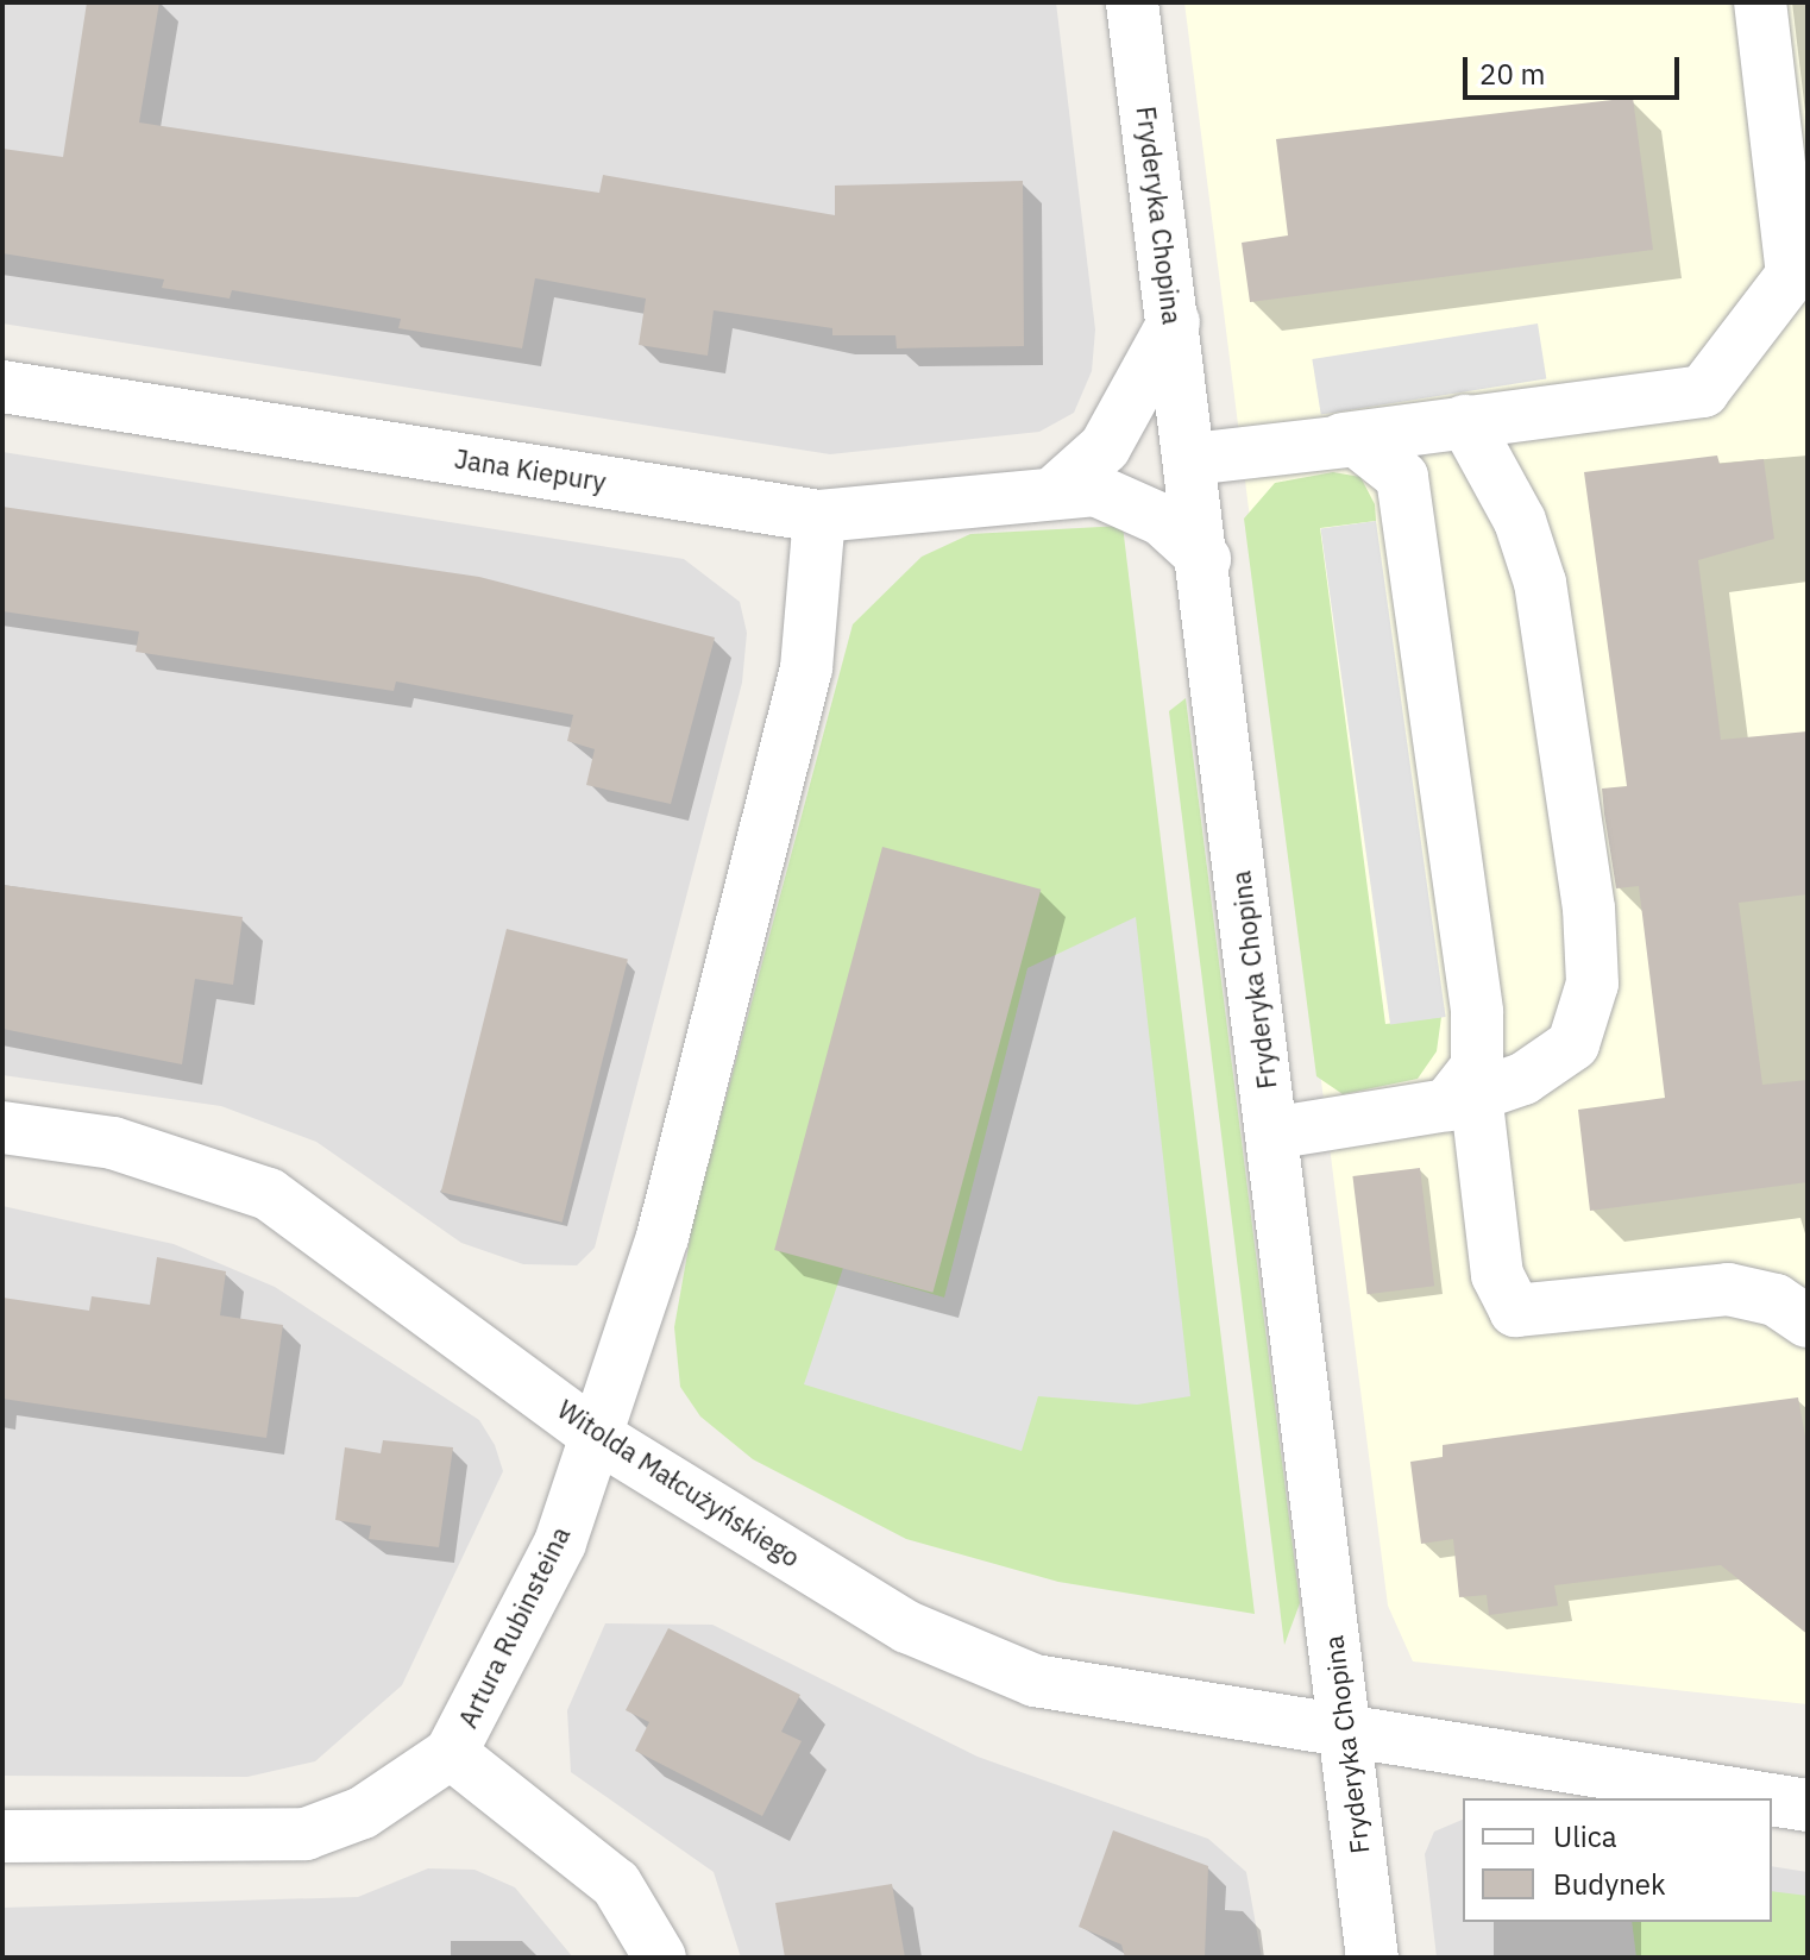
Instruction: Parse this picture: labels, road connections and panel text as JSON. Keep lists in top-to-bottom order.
{
  "streets": {
    "street": [
      "Fryderyka Chopina",
      "Jana Kiepury",
      "Witolda Małcużyńskiego",
      "Artura Rubinsteina"
    ]
  },
  "crossings": [
    ["Fryderyka Chopina", "Jana Kiepury"],
    ["Fryderyka Chopina", "Witolda Małcużyńskiego"],
    ["Jana Kiepury", "Artura Rubinsteina"],
    ["Witolda Małcużyńskiego", "Artura Rubinsteina"]
  ],
  "legend": ["Ulica", "Budynek"],
  "scale_bar": "20 m"
}
